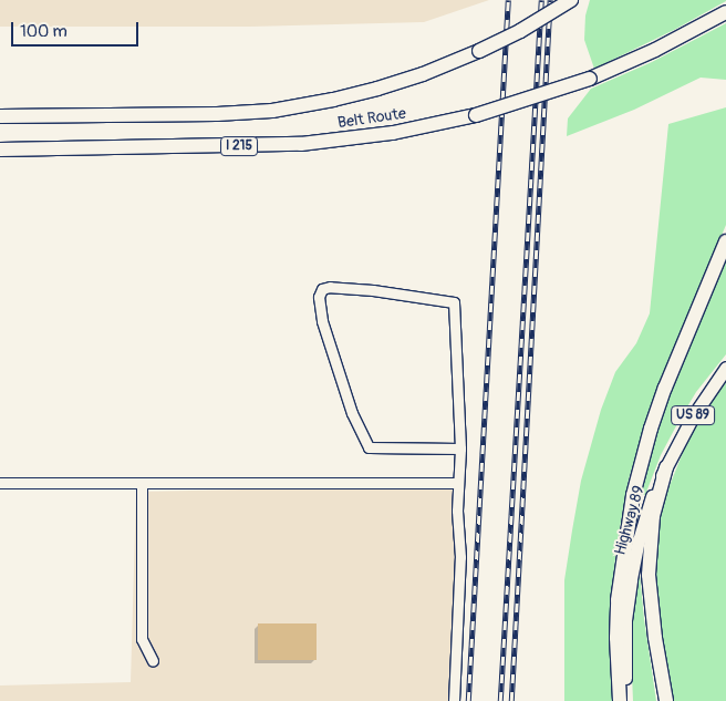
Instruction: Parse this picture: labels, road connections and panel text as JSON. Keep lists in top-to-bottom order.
{
  "streets": {
    "highway": ["Belt Route", "I 215"],
    "main road": ["US 89", "Highway 89"]
  },
  "scale_bar": "100 m"
}
